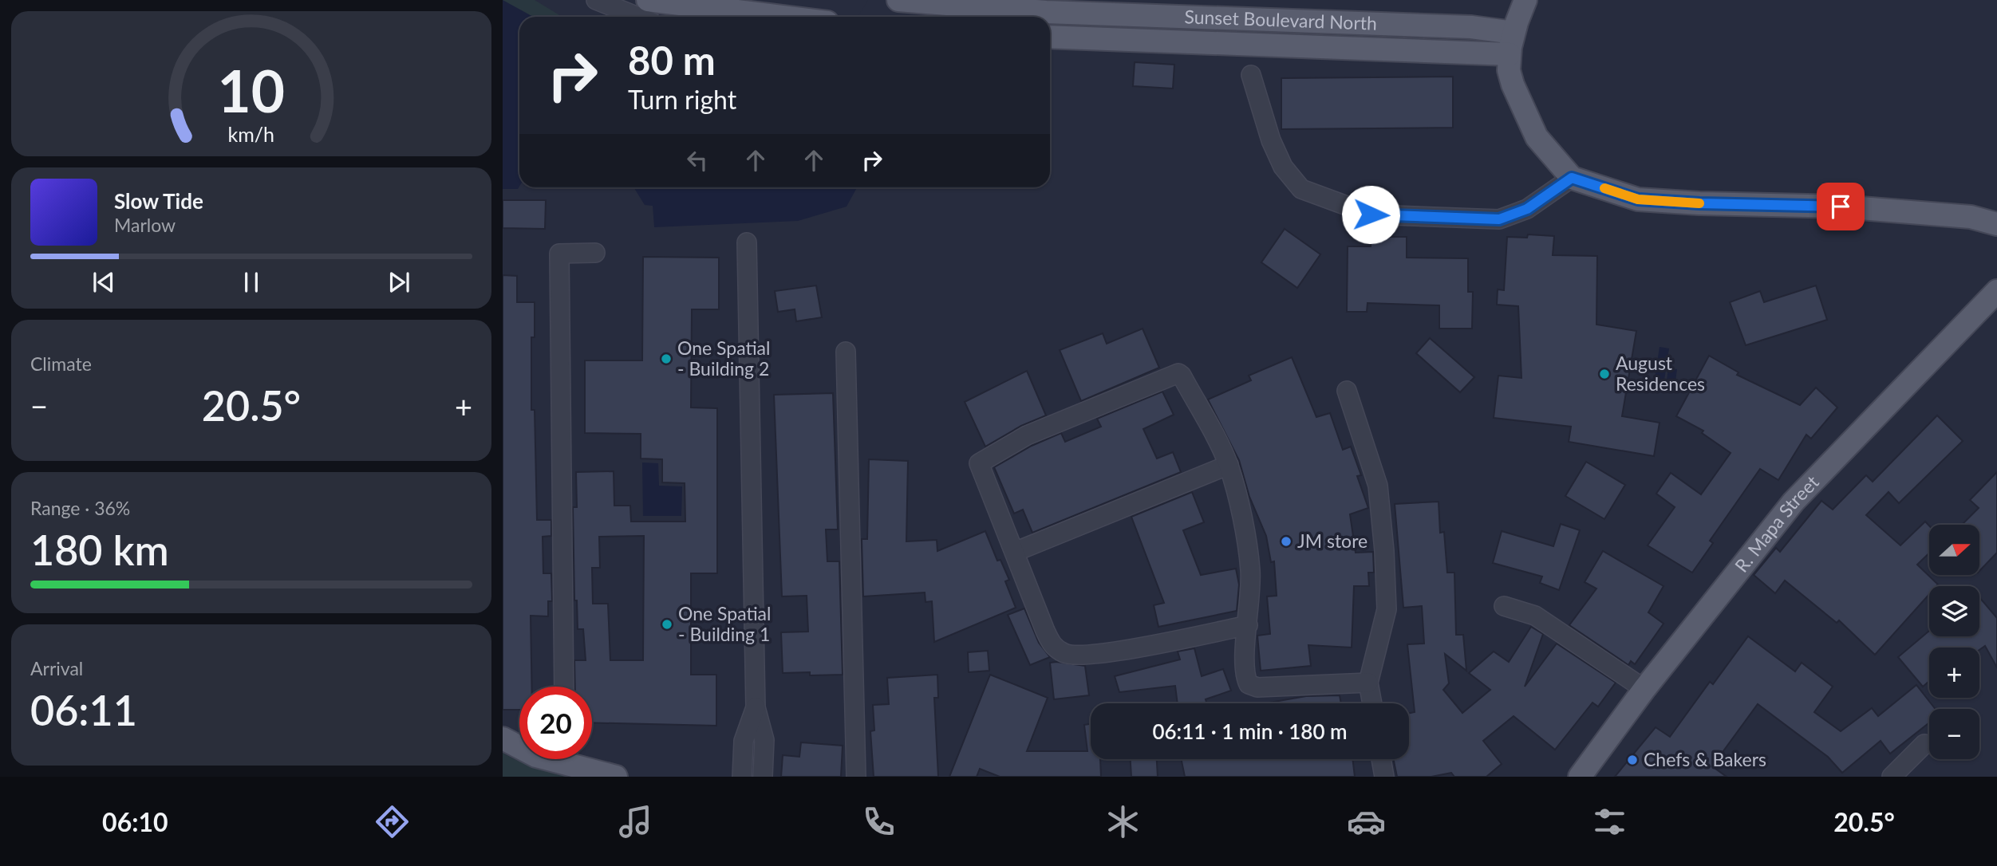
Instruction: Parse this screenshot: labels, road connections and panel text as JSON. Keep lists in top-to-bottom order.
{
  "streets": {
    "main road": ["Sunset Boulevard North", "R. Mapa Street"]
  },
  "places": [
    "One Spatial - Building 2",
    "August Residences",
    "JM store",
    "One Spatial - Building 1",
    "Chefs & Bakers"
  ],
  "north": "right",
  "page": {
    "turn": ["80 m", "Turn right"],
    "song": ["Slow Tide", "Marlow"],
    "tile": [
      "Climate",
      ["Range · 36%", "180 km"],
      ["Arrival", "06:11"]
    ],
    "heat": ["−", "20.5°", "+"],
    "map_buttons": ["+", "−"],
    "limit": "20",
    "trip": "06:11 · 1 min · 180 m",
    "tabs": ["06:10", "20.5°"],
    "gauge": ["10", "km/h"]
  }
}
